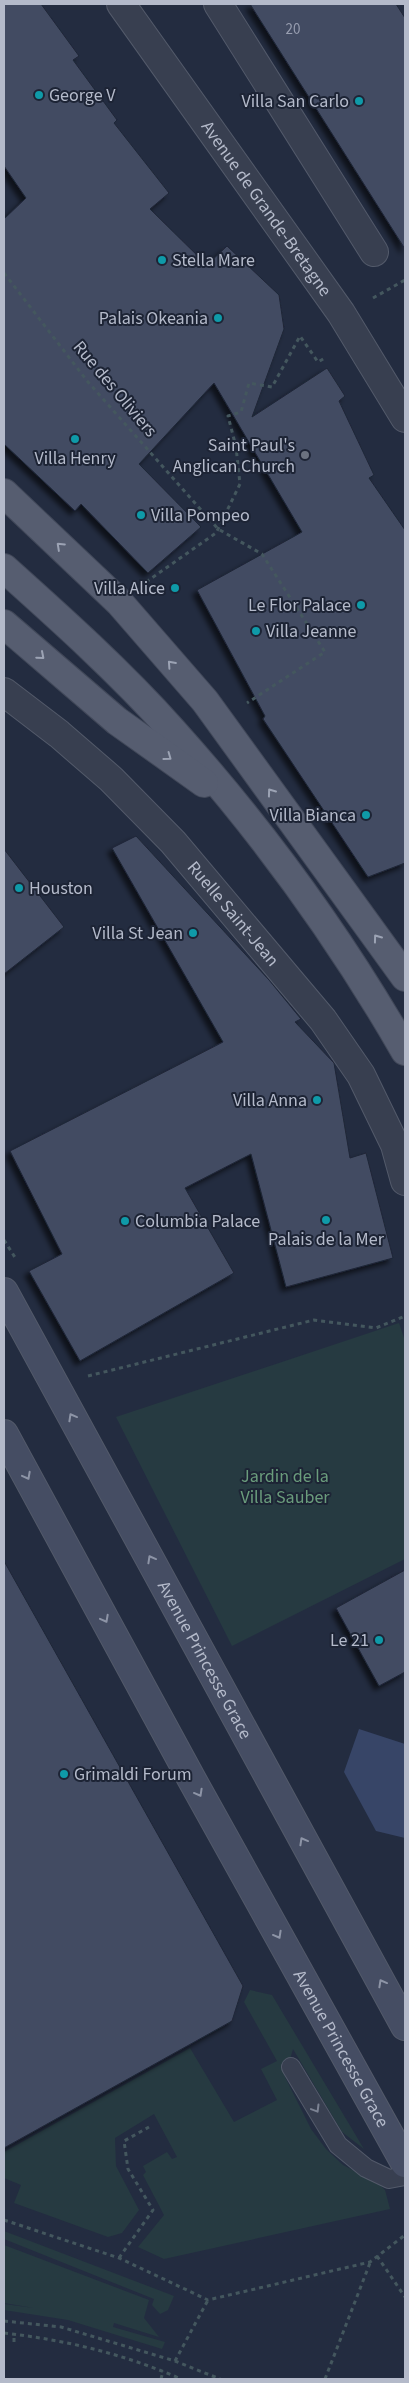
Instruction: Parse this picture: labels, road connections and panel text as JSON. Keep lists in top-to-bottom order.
{
  "streets": {
    "street": ["Avenue de Grande-Bretagne", "Ruelle Saint-Jean", "Avenue Princesse Grace"],
    "path": ["Rue des Oliviers"]
  },
  "parks": ["Jardin de la Villa Sauber"],
  "places": [
    "George V",
    "Villa San Carlo",
    "Stella Mare",
    "Palais Okeania",
    "Villa Henry",
    "Saint Paul's Anglican Church",
    "Villa Pompeo",
    "Villa Alice",
    "Le Flor Palace",
    "Villa Jeanne",
    "Villa Bianca",
    "Houston",
    "Villa St Jean",
    "Villa Anna",
    "Palais de la Mer",
    "Columbia Palace",
    "Le 21",
    "Grimaldi Forum"
  ],
  "house_numbers": ["20"]
}
